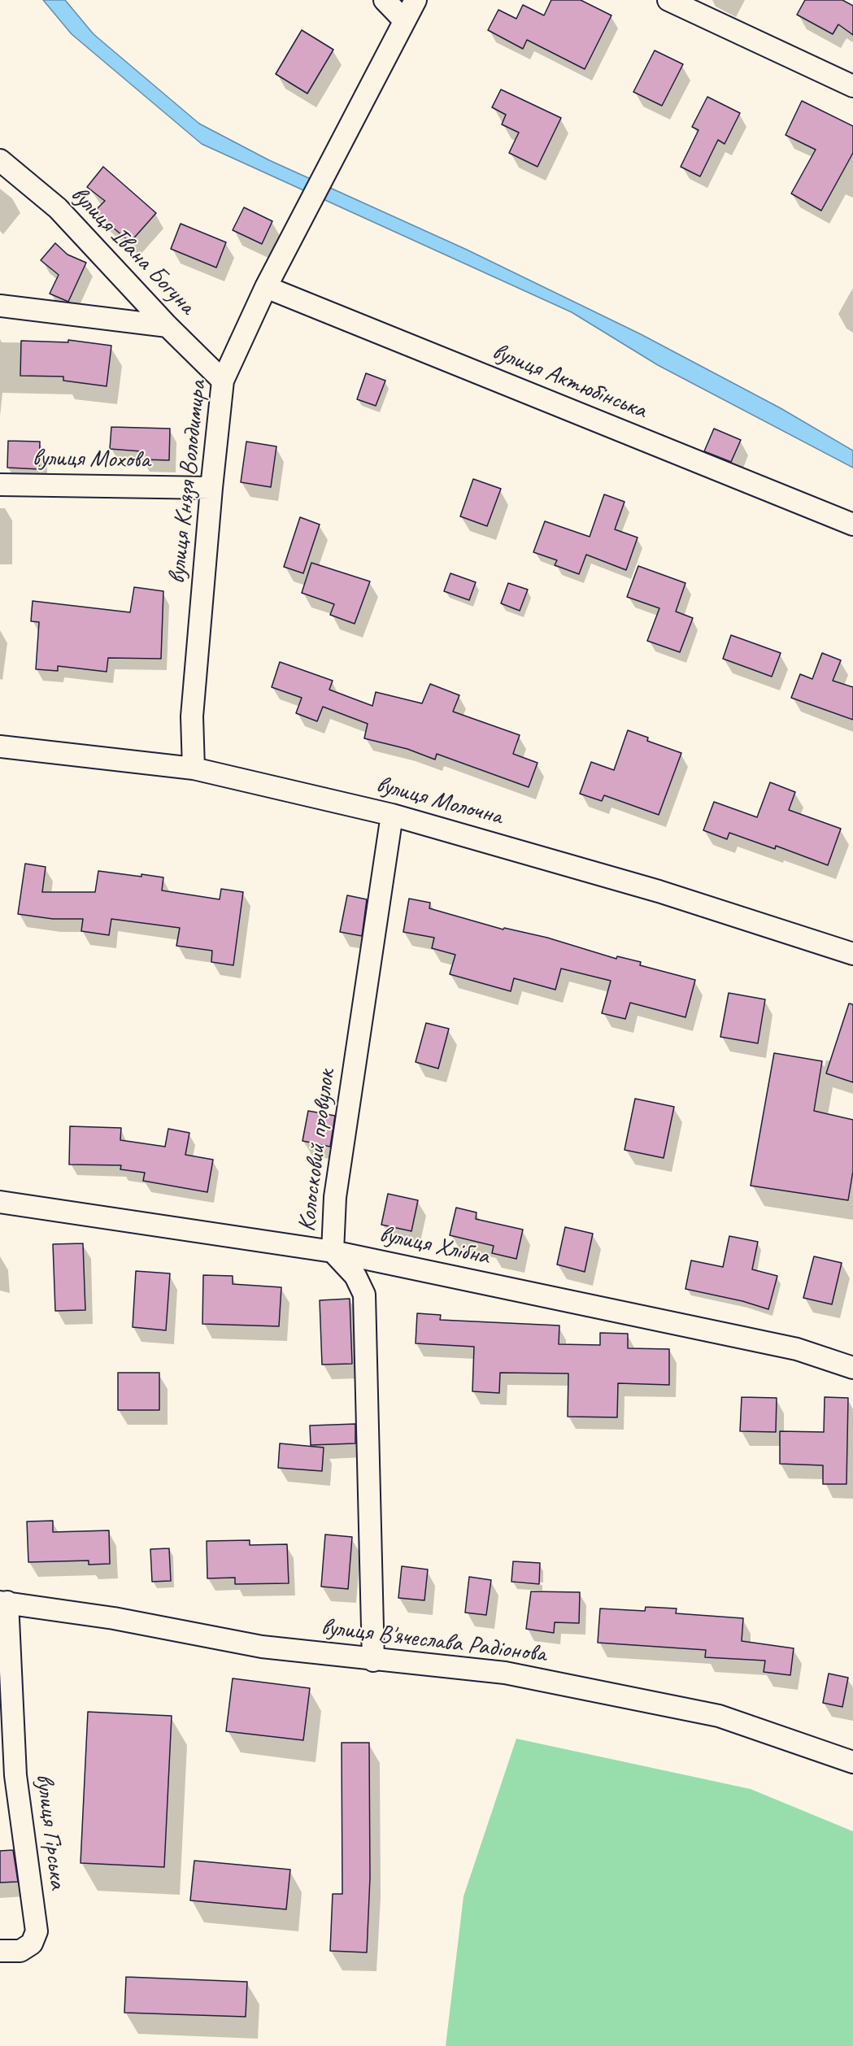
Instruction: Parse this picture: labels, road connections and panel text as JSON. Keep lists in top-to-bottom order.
{
  "streets": {
    "street": [
      "вулиця Івана Богуна",
      "вулиця Актюбінська",
      "вулиця Мохова",
      "вулиця Князя Володимира",
      "вулиця Молочна",
      "Колосковий провулок",
      "вулиця Хлібна",
      "вулиця В'ячеслава Радіонова",
      "вулиця Гірська"
    ]
  },
  "crossings": [
    ["вулиця Івана Богуна", "вулиця Князя Володимира"],
    ["вулиця Актюбінська", "вулиця Князя Володимира"],
    ["вулиця Мохова", "вулиця Князя Володимира"],
    ["вулиця Князя Володимира", "вулиця Молочна"],
    ["вулиця Молочна", "Колосковий провулок"],
    ["Колосковий провулок", "вулиця Хлібна"],
    ["Колосковий провулок", "вулиця В'ячеслава Радіонова"],
    ["вулиця В'ячеслава Радіонова", "вулиця Гірська"]
  ]
}
